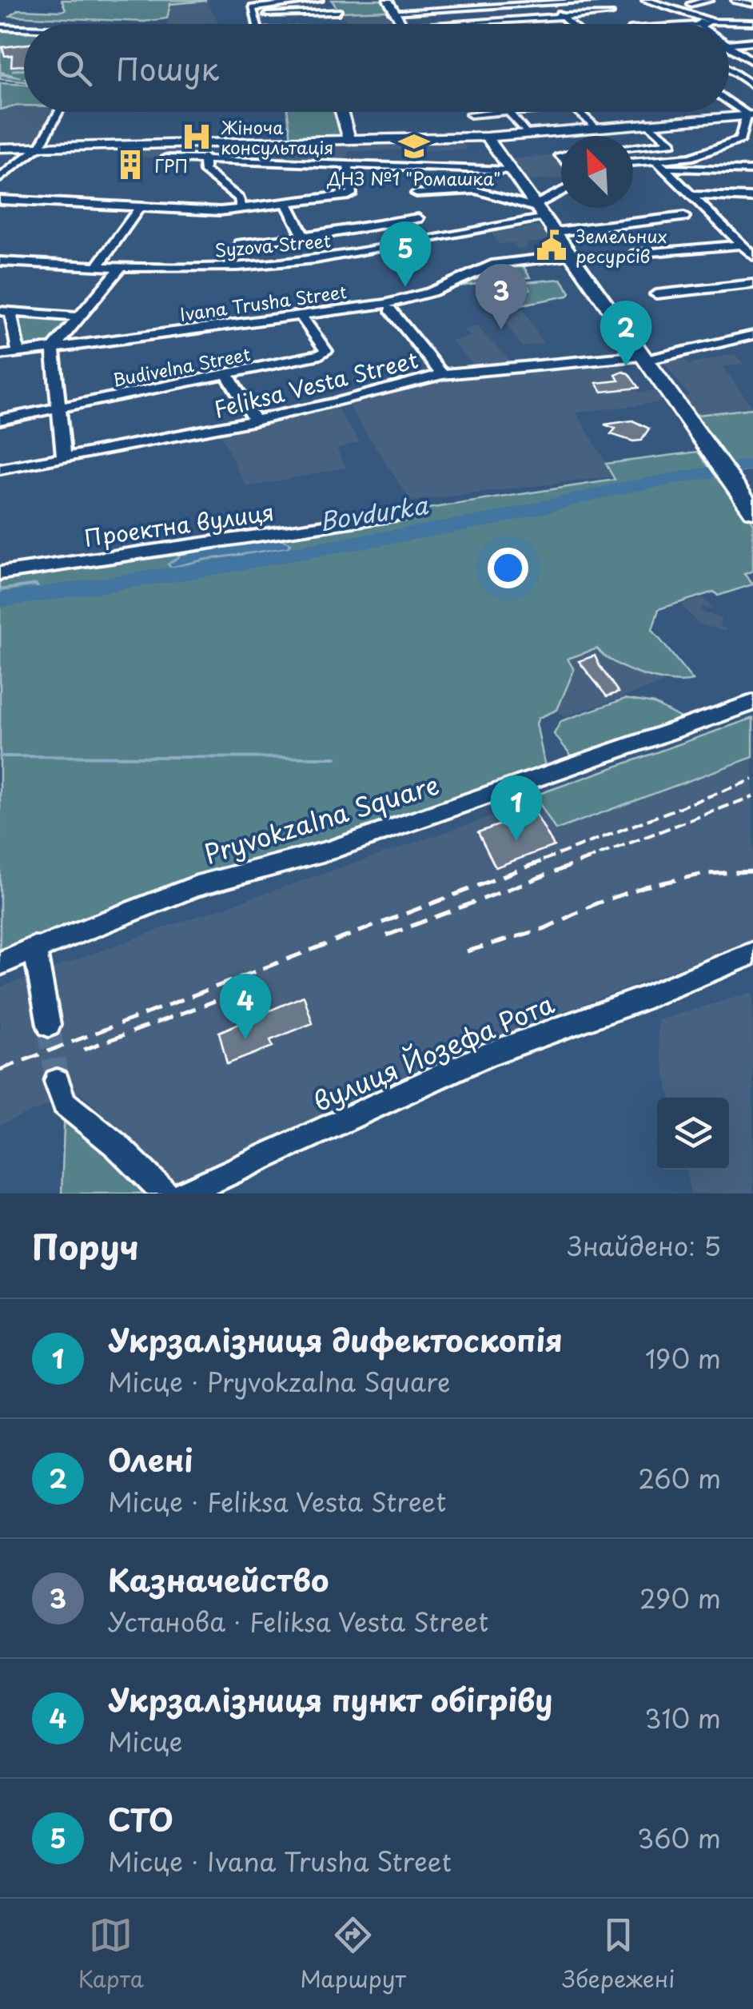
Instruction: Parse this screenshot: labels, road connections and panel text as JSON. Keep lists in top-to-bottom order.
{
  "streets": {
    "street": [
      "Syzova Street",
      "Ivana Trusha Street",
      "Budivelna Street",
      "Feliksa Vesta Street",
      "Проектна вулиця",
      "Pryvokzalna Square",
      "вулиця Йозефа Рота"
    ]
  },
  "crossings": [
    ["Ivana Trusha Street", "Budivelna Street"]
  ],
  "water": ["Bovdurka"],
  "places": {
    "hospital": ["Жіноча консультація"],
    "school or university": ["ДНЗ №1 \"Ромашка\""],
    "building": ["ГРП"],
    "public building": ["Земельних ресурсів"]
  },
  "north": "top left",
  "page": {
    "search": "Пошук",
    "pins": [
      "5",
      "3",
      "2",
      "1",
      "4"
    ],
    "heading": ["Поруч", "Знайдено: 5"],
    "list": [
      {
        "mark": "1",
        "name": "Укрзалізниця дифектоскопія",
        "note": "Місце · Pryvokzalna Square",
        "value": "190 m"
      },
      {
        "mark": "2",
        "name": "Олені",
        "note": "Місце · Feliksa Vesta Street",
        "value": "260 m"
      },
      {
        "mark": "3",
        "name": "Казначейство",
        "note": "Установа · Feliksa Vesta Street",
        "value": "290 m"
      },
      {
        "mark": "4",
        "name": "Укрзалізниця пункт обігріву",
        "note": "Місце",
        "value": "310 m"
      },
      {
        "mark": "5",
        "name": "СТО",
        "note": "Місце · Ivana Trusha Street",
        "value": "360 m"
      }
    ],
    "nav": ["Карта", "Маршрут", "Збережені"]
  }
}
